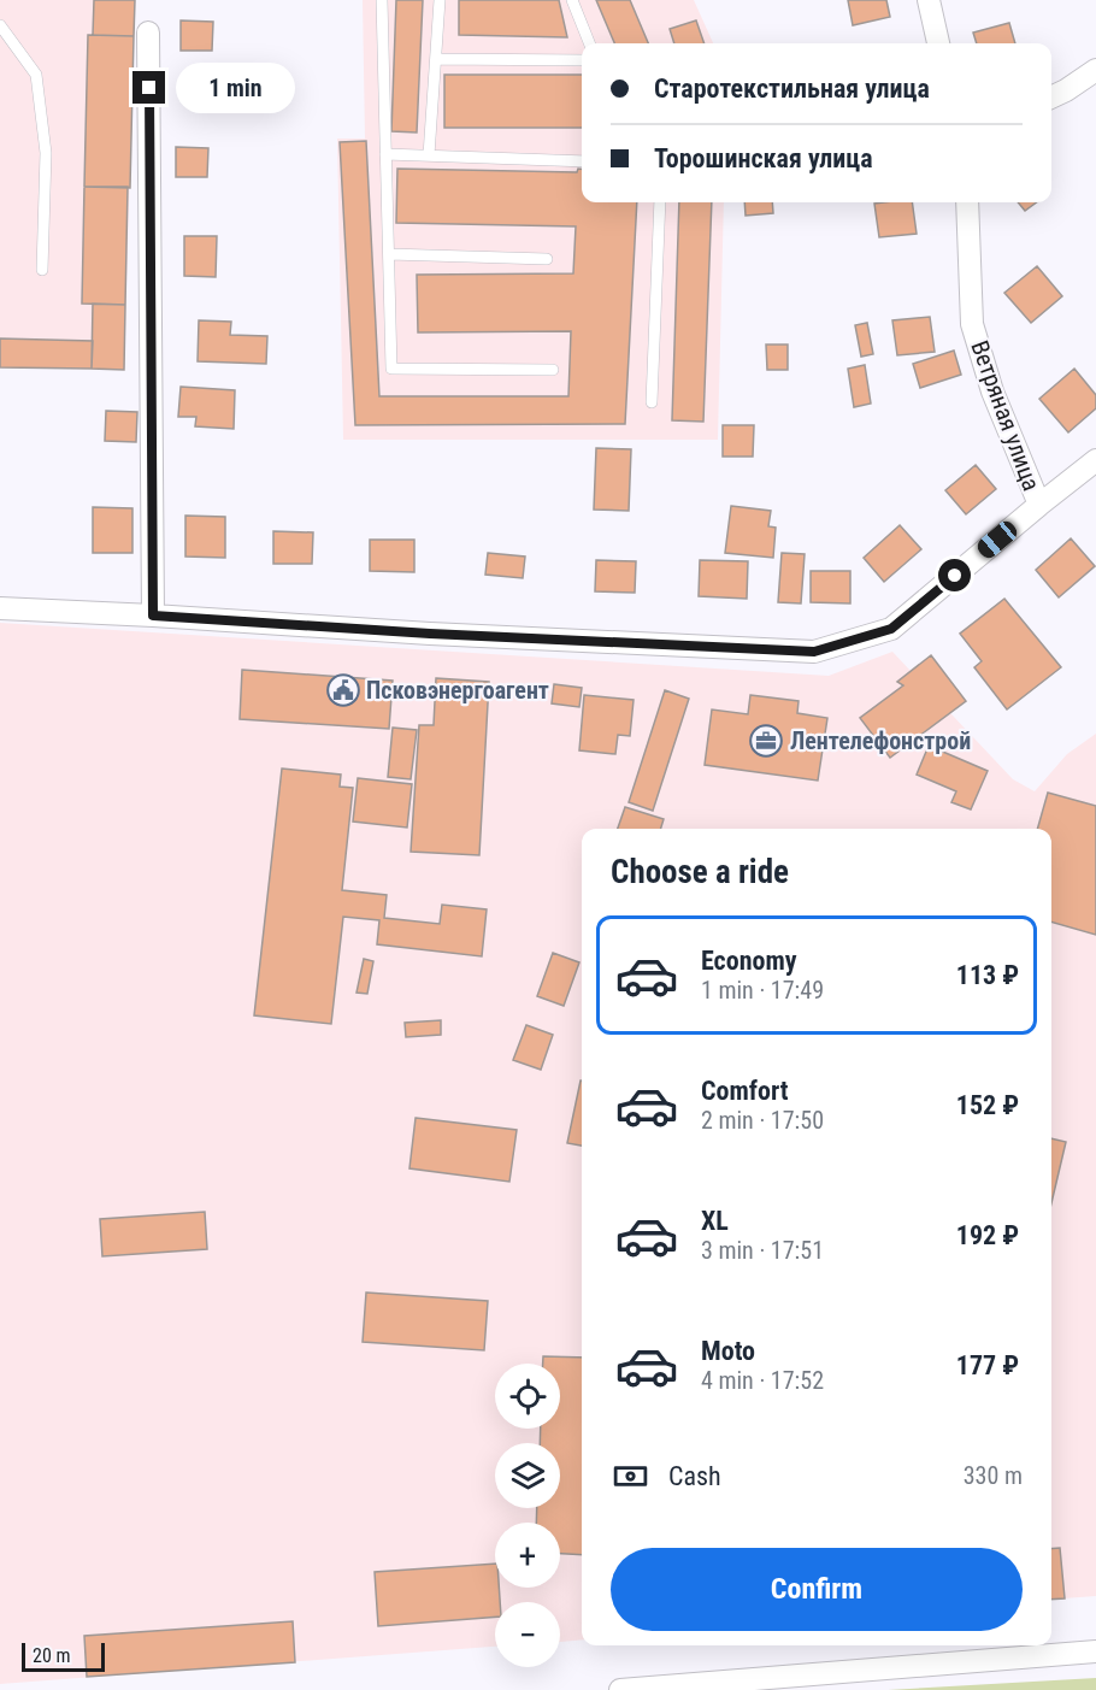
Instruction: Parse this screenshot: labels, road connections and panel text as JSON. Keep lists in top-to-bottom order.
{
  "streets": {
    "street": ["Ветряная улица"]
  },
  "places": {
    "public building": ["Псковэнергоагент"],
    "office": ["Лентелефонстрой"]
  },
  "scale_bar": "20 m",
  "page": {
    "banner": ["Старотекстильная улица", "Торошинская улица"],
    "bubble": "1 min",
    "heading": "Choose a ride",
    "list": [
      {
        "name": "Economy",
        "note": "1 min · 17:49",
        "value": "113 ₽"
      },
      {
        "name": "Comfort",
        "note": "2 min · 17:50",
        "value": "152 ₽"
      },
      {
        "name": "XL",
        "note": "3 min · 17:51",
        "value": "192 ₽"
      },
      {
        "name": "Moto",
        "note": "4 min · 17:52",
        "value": "177 ₽"
      }
    ],
    "map_buttons": ["+", "−"],
    "pay": ["Cash", "330 m"],
    "buttons": "Confirm",
    "scale": "20 m"
  }
}
